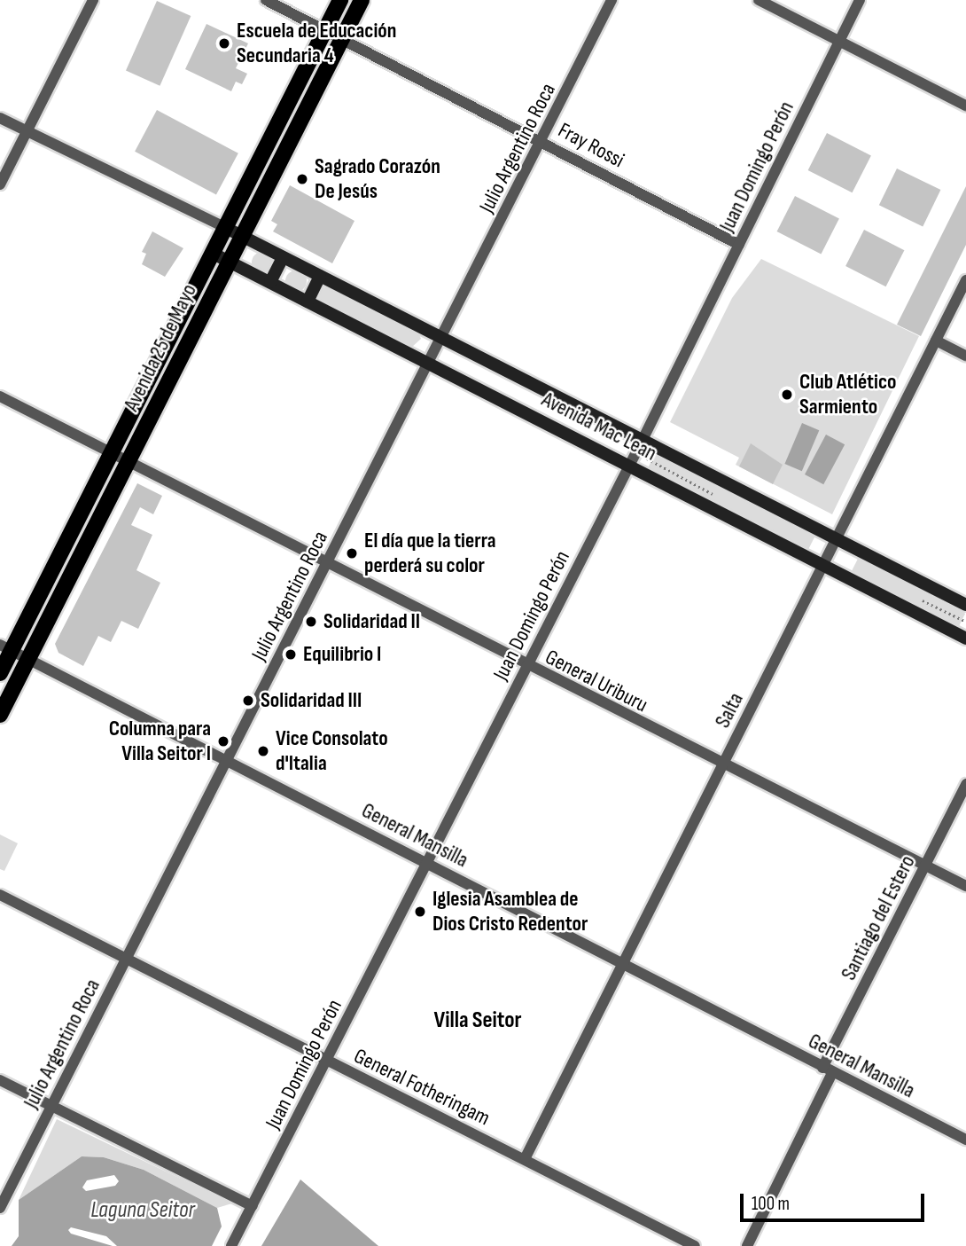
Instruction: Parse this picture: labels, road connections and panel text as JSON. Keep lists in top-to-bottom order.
{
  "streets": {
    "main road": ["Avenida 25 de Mayo", "Avenida Mac Lean"],
    "street": [
      "Fray Rossi",
      "Julio Argentino Roca",
      "Juan Domingo Perón",
      "General Uriburu",
      "Salta",
      "General Mansilla",
      "Santiago del Estero",
      "General Fotheringam"
    ]
  },
  "crossings": [
    ["Fray Rossi", "Julio Argentino Roca"],
    ["Fray Rossi", "Juan Domingo Perón"],
    ["Fray Rossi", "Avenida 25 de Mayo"],
    ["Julio Argentino Roca", "Avenida Mac Lean"],
    ["Julio Argentino Roca", "General Uriburu"],
    ["Julio Argentino Roca", "General Mansilla"],
    ["Julio Argentino Roca", "General Fotheringam"],
    ["Juan Domingo Perón", "Avenida Mac Lean"],
    ["Juan Domingo Perón", "General Uriburu"],
    ["Juan Domingo Perón", "General Mansilla"],
    ["Juan Domingo Perón", "General Fotheringam"],
    ["Avenida 25 de Mayo", "Avenida Mac Lean"],
    ["Avenida 25 de Mayo", "General Uriburu"],
    ["Avenida 25 de Mayo", "General Mansilla"],
    ["Avenida Mac Lean", "Salta"],
    ["General Uriburu", "Salta"],
    ["General Uriburu", "Santiago del Estero"],
    ["Salta", "General Mansilla"],
    ["Salta", "General Fotheringam"],
    ["General Mansilla", "Santiago del Estero"]
  ],
  "districts": ["Villa Seitor"],
  "water": ["Laguna Seitor"],
  "places": [
    "Escuela de Educación Secundaria 4",
    "Sagrado Corazón De Jesús",
    "Club Atlético Sarmiento",
    "El día que la tierra perderá su color",
    "Solidaridad II",
    "Equilibrio I",
    "Solidaridad III",
    "Columna para Villa Seitor I",
    "Vice Consolato d'Italia",
    "Iglesia Asamblea de Dios Cristo Redentor"
  ],
  "scale_bar": "100 m"
}
